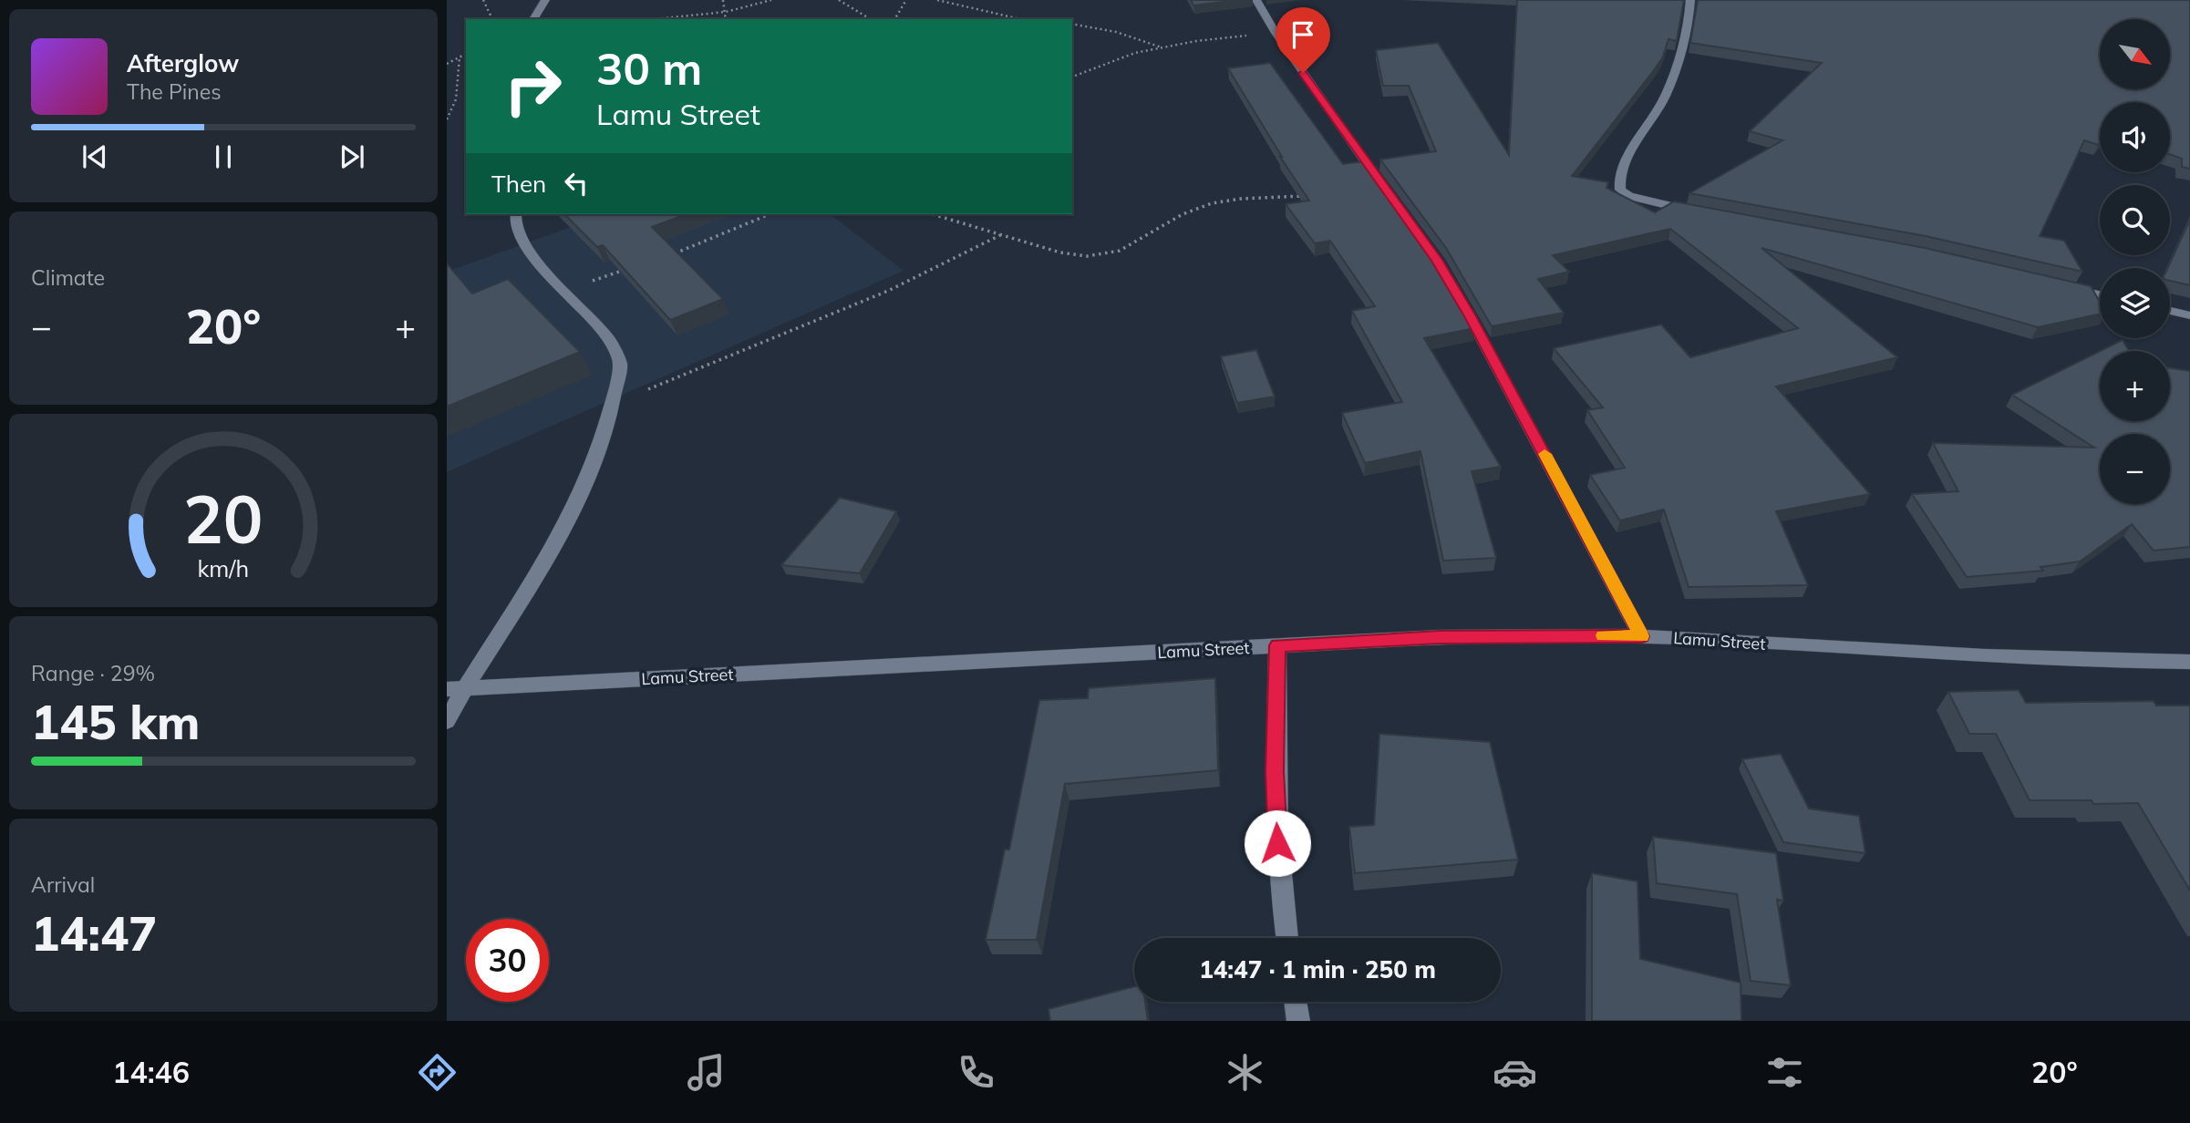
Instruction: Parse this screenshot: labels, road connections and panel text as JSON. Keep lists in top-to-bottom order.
{
  "streets": {
    "street": ["Lamu Street"]
  },
  "north": "bottom right",
  "page": {
    "map_buttons": ["+", "−"],
    "turn": ["30 m", "Lamu Street"],
    "song": ["Afterglow", "The Pines"],
    "then": "Then",
    "tile": [
      "Climate",
      ["Range · 29%", "145 km"],
      ["Arrival", "14:47"]
    ],
    "heat": ["−", "20°", "+"],
    "limit": "30",
    "trip": "14:47 · 1 min · 250 m",
    "tabs": ["14:46", "20°"],
    "gauge": ["20", "km/h"]
  }
}
